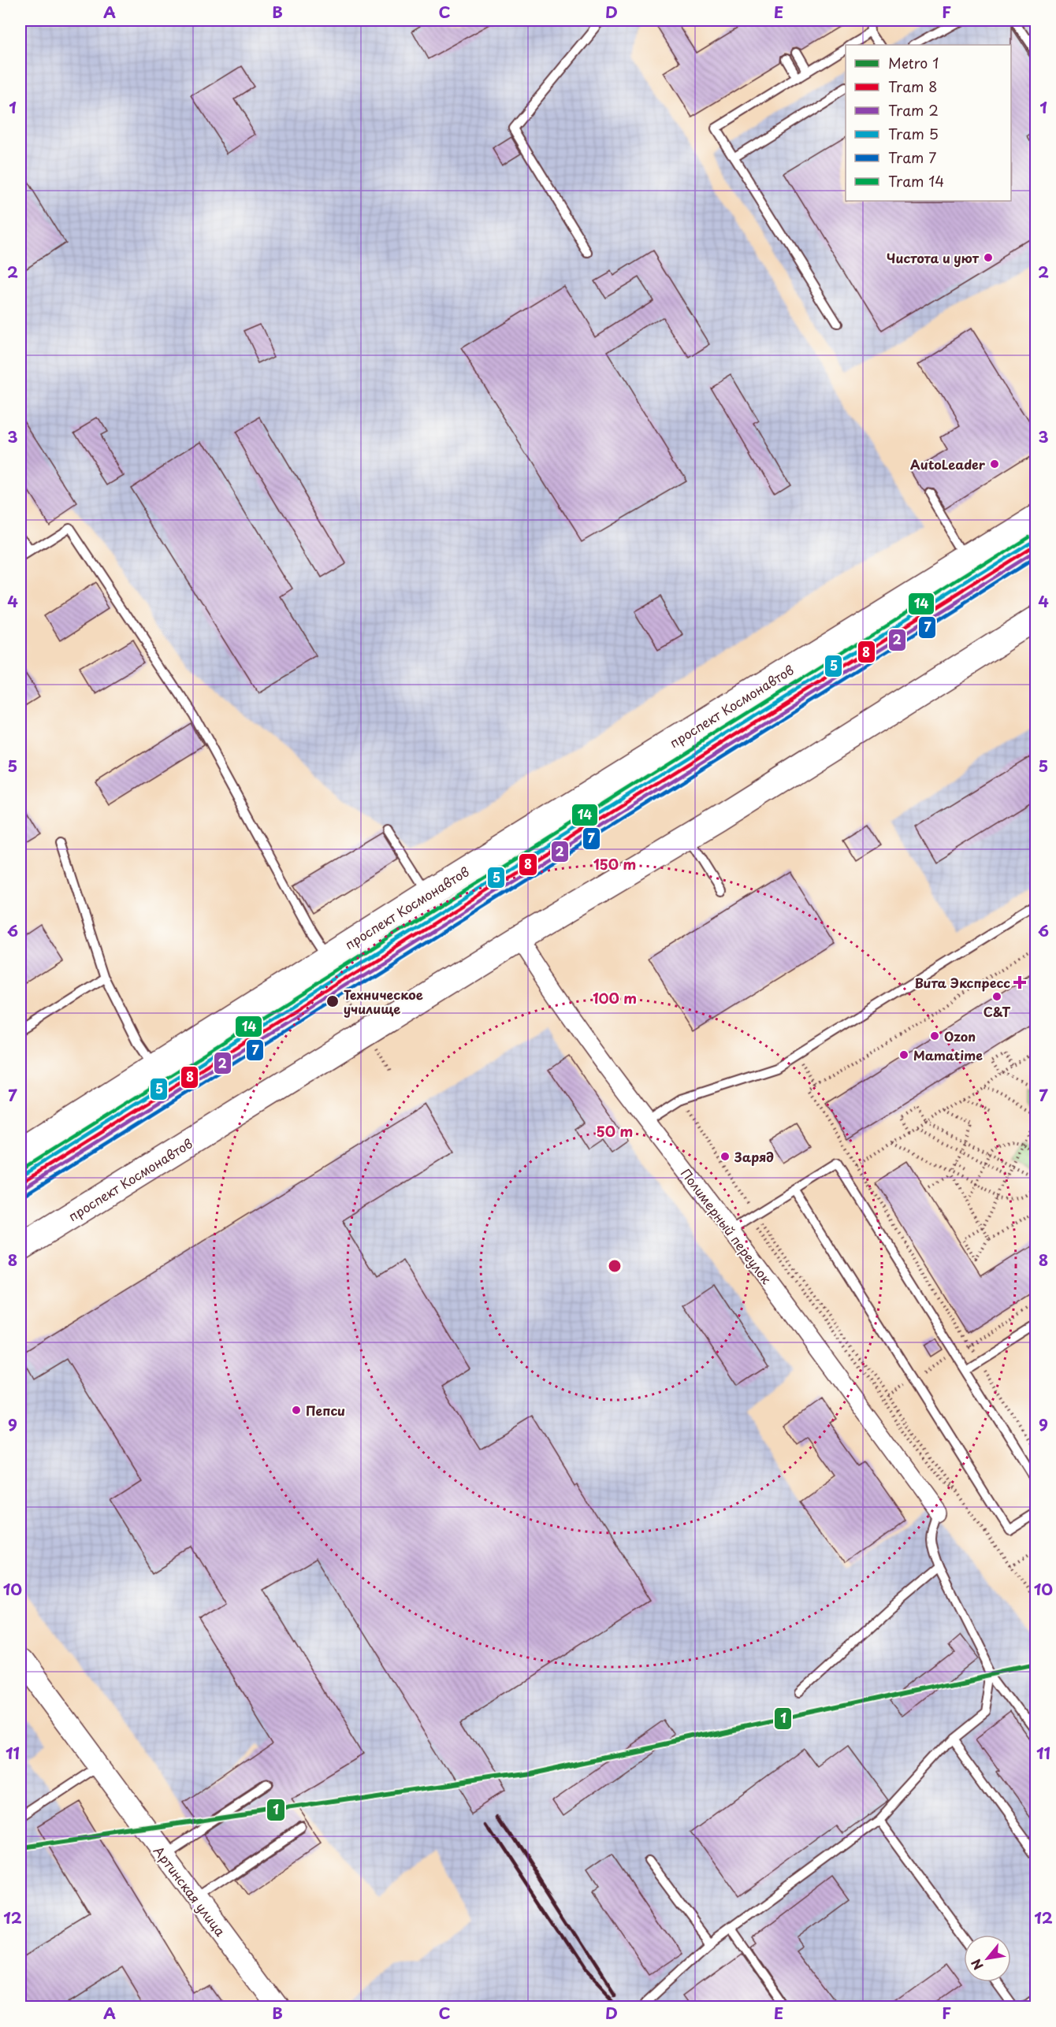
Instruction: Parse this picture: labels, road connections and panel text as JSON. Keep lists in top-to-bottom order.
{
  "streets": {
    "main road": ["проспект Космонавтов"],
    "street": ["Полимерный переулок", "Артинская улица"]
  },
  "crossings": [
    ["проспект Космонавтов", "Полимерный переулок"]
  ],
  "places": {
    "other": [
      "Чистота и уют",
      "AutoLeader",
      "С&Т",
      "Техническое училище",
      "Ozon",
      "Mamatime",
      "Заряд",
      "Пепси"
    ],
    "health": ["Вита Экспресс"]
  },
  "lines": [
    "tram line 14",
    "tram line 5",
    "tram line 8",
    "tram line 2",
    "tram line 7",
    "metro line 1"
  ],
  "legend": [
    "Metro 1",
    "Tram 8",
    "Tram 2",
    "Tram 5",
    "Tram 7",
    "Tram 14"
  ],
  "north": "bottom left",
  "grid": {
    "columns": [
      "A",
      "B",
      "C",
      "D",
      "E",
      "F"
    ],
    "rows": [
      "1",
      "2",
      "3",
      "4",
      "5",
      "6",
      "7",
      "8",
      "9",
      "10",
      "11",
      "12"
    ]
  },
  "rings": ["150 m", "100 m", "50 m"]
}
